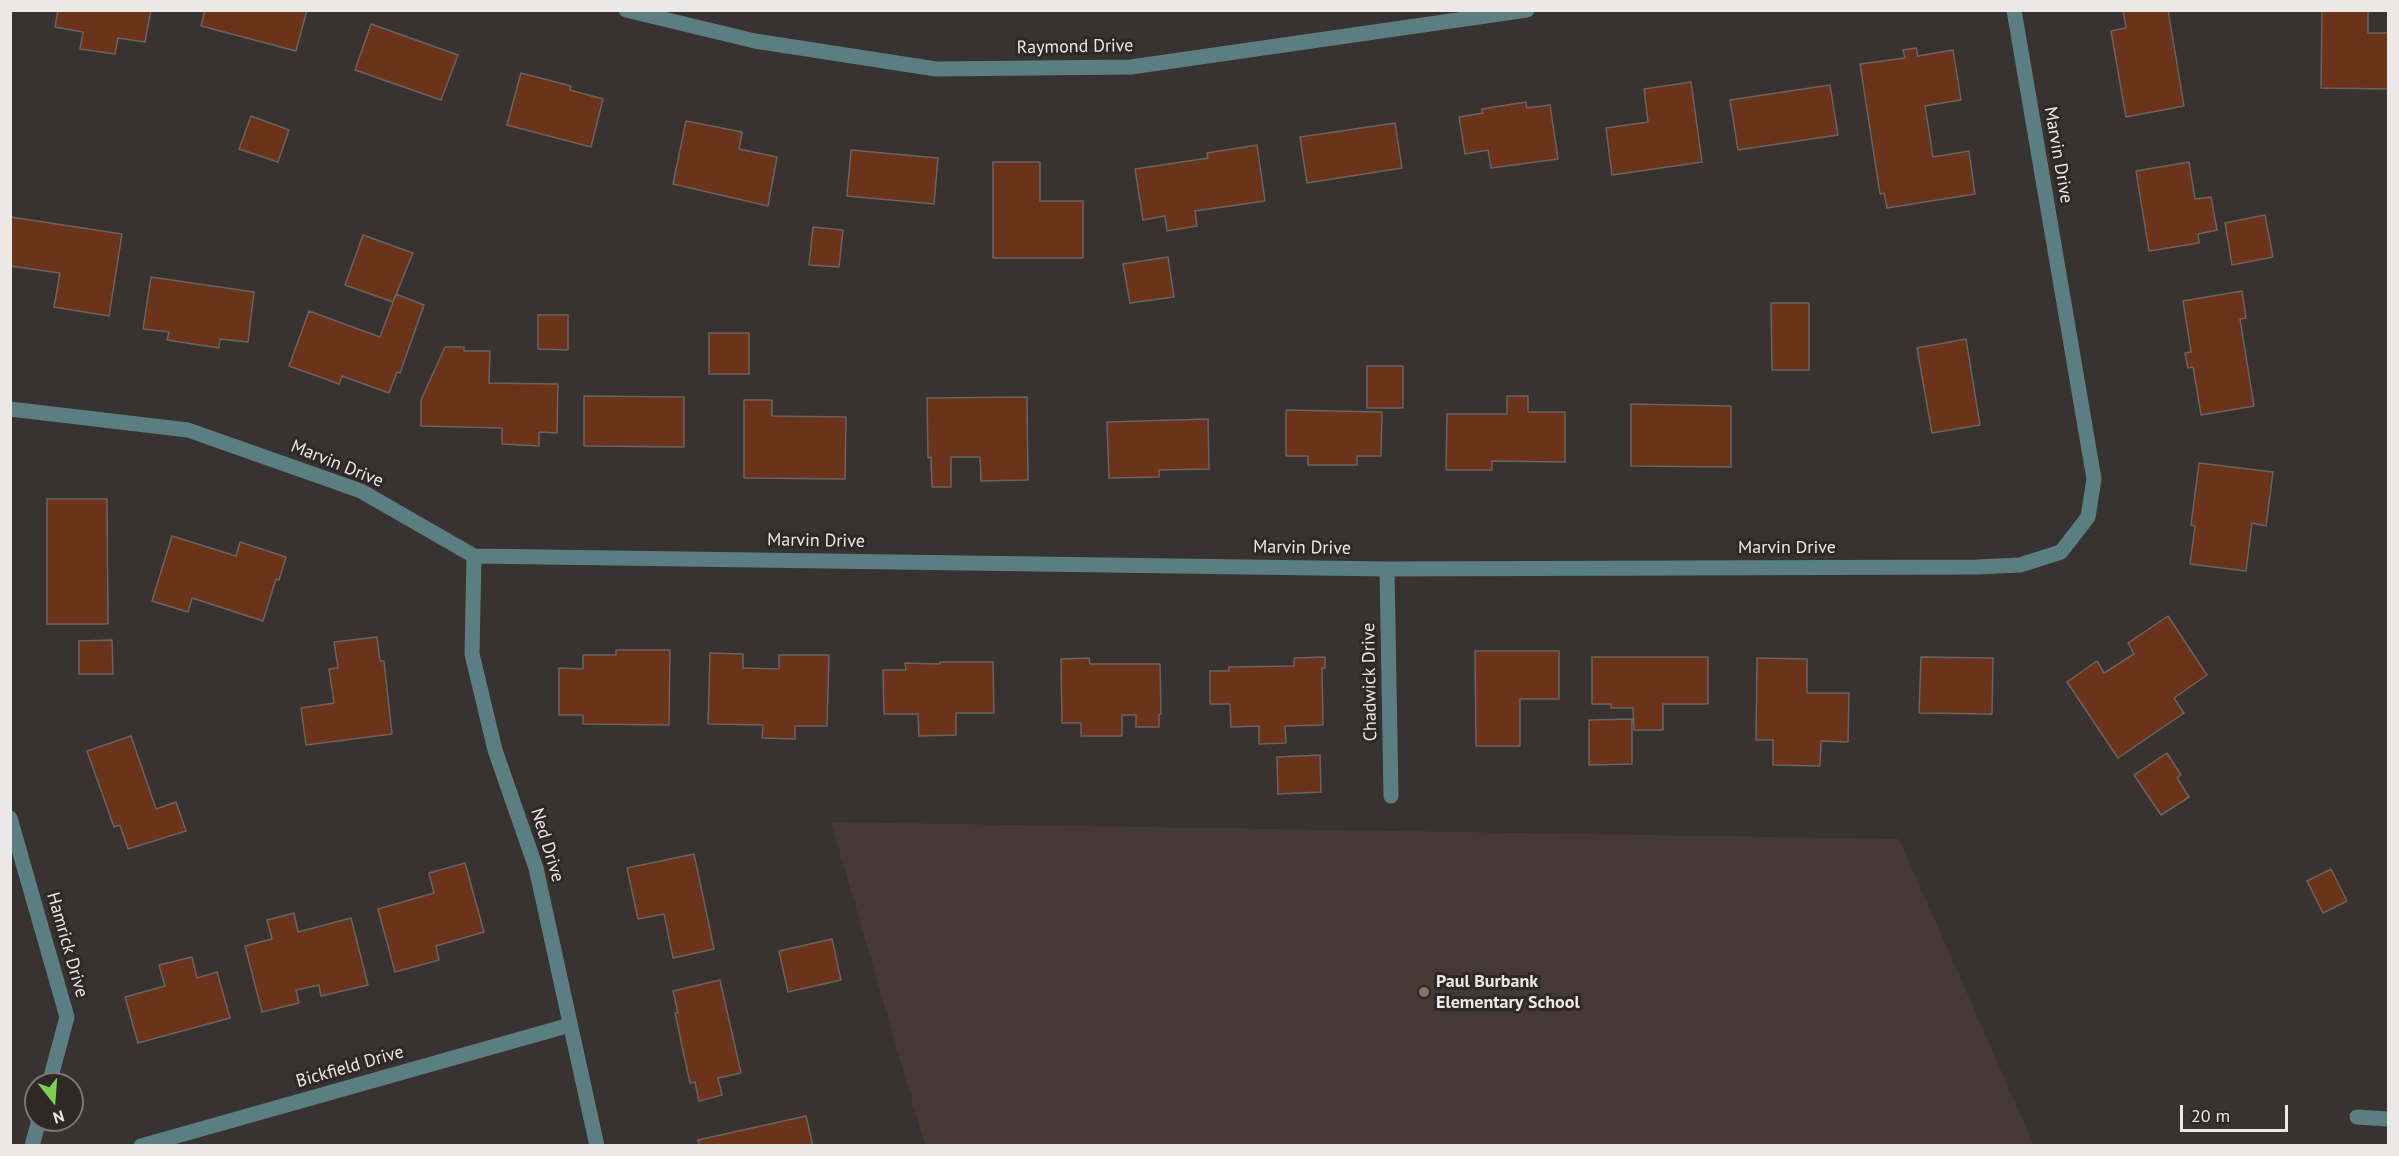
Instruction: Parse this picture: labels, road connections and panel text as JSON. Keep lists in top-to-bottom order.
{
  "streets": {
    "street": [
      "Raymond Drive",
      "Marvin Drive",
      "Chadwick Drive",
      "Ned Drive",
      "Hamrick Drive",
      "Bickfield Drive"
    ]
  },
  "crossings": [
    ["Marvin Drive", "Chadwick Drive"],
    ["Marvin Drive", "Ned Drive"],
    ["Ned Drive", "Bickfield Drive"]
  ],
  "places": ["Paul Burbank Elementary School"],
  "scale_bar": "20 m",
  "north": "bottom"
}
